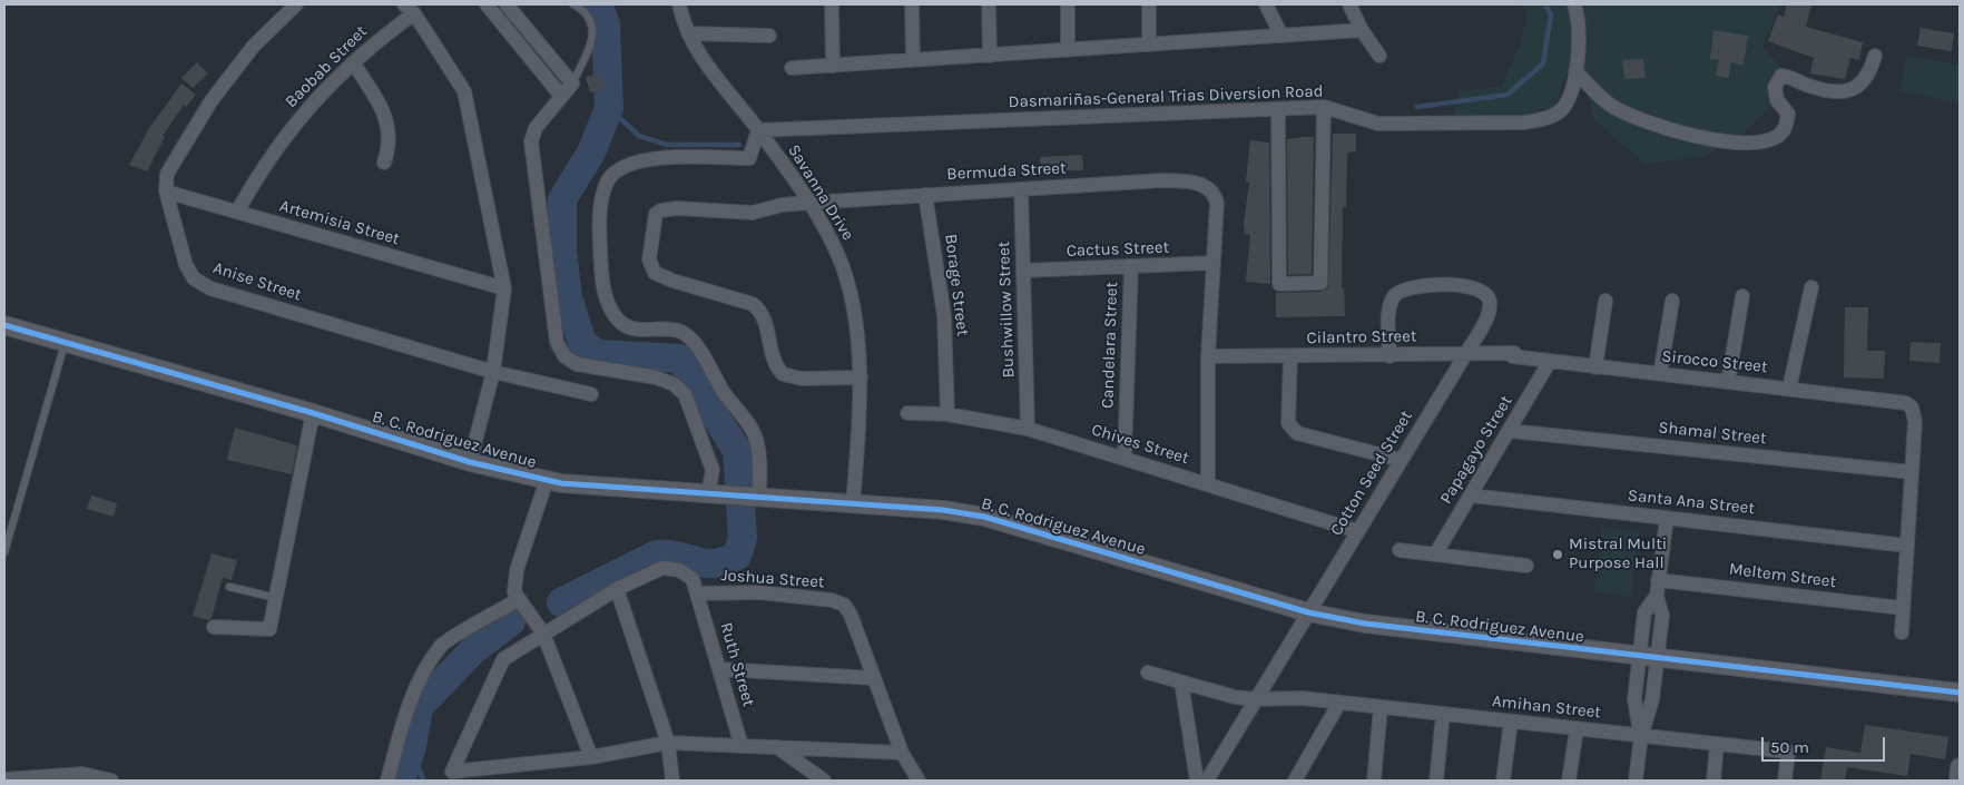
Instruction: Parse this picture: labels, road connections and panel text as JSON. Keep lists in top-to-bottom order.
{
  "streets": {
    "street": [
      "Baobab Street",
      "Dasmariñas-General Trias Diversion Road",
      "Bermuda Street",
      "Savanna Drive",
      "Artemisia Street",
      "Cactus Street",
      "Anise Street",
      "Borage Street",
      "Bushwillow Street",
      "Cilantro Street",
      "Candelara Street",
      "Sirocco Street",
      "Shamal Street",
      "B. C. Rodriguez Avenue",
      "Chives Street",
      "Papagayo Street",
      "Cotton Seed Street",
      "Santa Ana Street",
      "Meltem Street",
      "Joshua Street",
      "Ruth Street",
      "Amihan Street"
    ]
  },
  "crossings": [
    ["Baobab Street", "Artemisia Street"],
    ["Dasmariñas-General Trias Diversion Road", "Savanna Drive"],
    ["Bermuda Street", "Savanna Drive"],
    ["Bermuda Street", "Cactus Street"],
    ["Bermuda Street", "Borage Street"],
    ["Bermuda Street", "Bushwillow Street"],
    ["Savanna Drive", "B. C. Rodriguez Avenue"],
    ["Artemisia Street", "Anise Street"],
    ["Cactus Street", "Bushwillow Street"],
    ["Cactus Street", "Candelara Street"],
    ["Borage Street", "Chives Street"],
    ["Bushwillow Street", "Chives Street"],
    ["Cilantro Street", "Sirocco Street"],
    ["Cilantro Street", "Cotton Seed Street"],
    ["Candelara Street", "Chives Street"],
    ["Sirocco Street", "Shamal Street"],
    ["Sirocco Street", "Papagayo Street"],
    ["Shamal Street", "Papagayo Street"],
    ["B. C. Rodriguez Avenue", "Cotton Seed Street"],
    ["Chives Street", "Cotton Seed Street"],
    ["Papagayo Street", "Santa Ana Street"],
    ["Cotton Seed Street", "Amihan Street"],
    ["Joshua Street", "Ruth Street"]
  ],
  "places": ["Mistral Multi Purpose Hall"],
  "scale_bar": "50 m"
}
